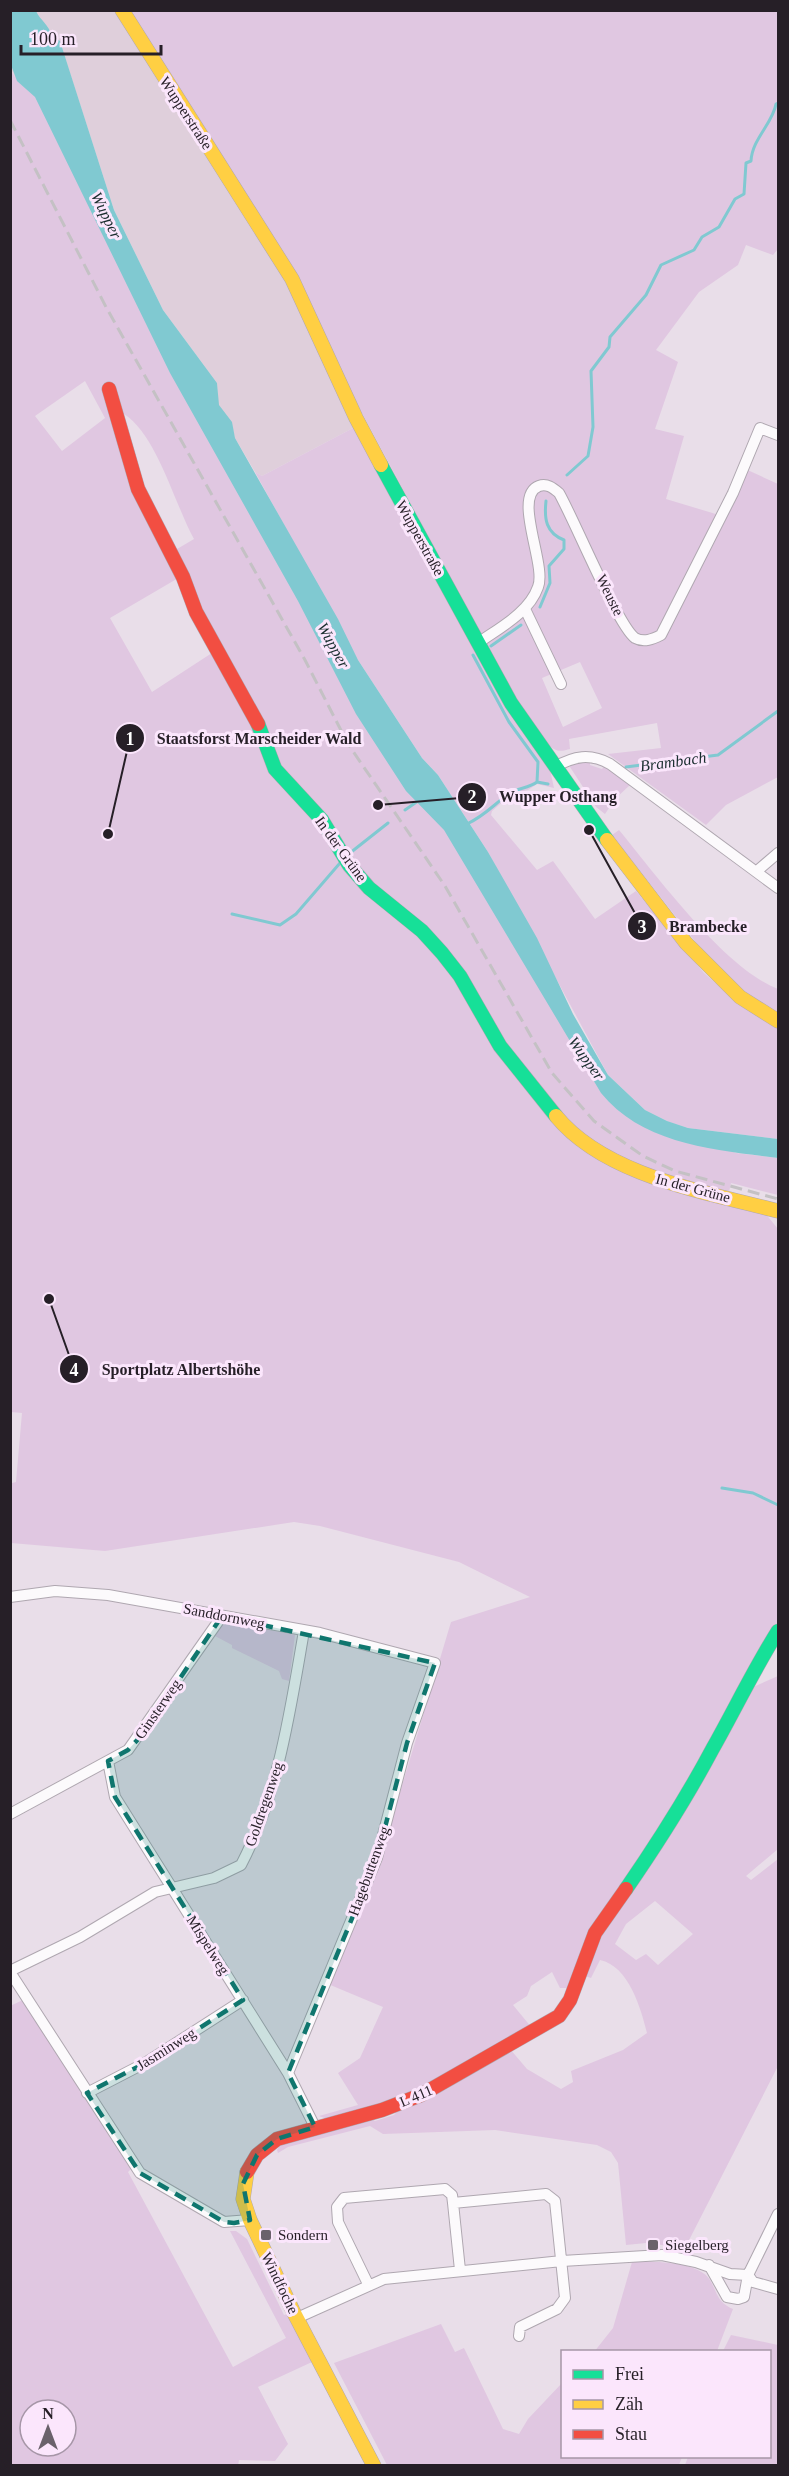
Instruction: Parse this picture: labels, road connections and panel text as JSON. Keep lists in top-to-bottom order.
{
  "streets": {
    "main road": [
      "Wupperstraße",
      "In der Grüne",
      "L 411",
      "Windfoche"
    ],
    "street": [
      "Weuste",
      "Sanddornweg",
      "Ginsterweg",
      "Goldregenweg",
      "Hagebuttenweg",
      "Mispelweg",
      "Jasminweg"
    ]
  },
  "crossings": [
    ["Wupperstraße", "Weuste"],
    ["Sanddornweg", "Ginsterweg"],
    ["Sanddornweg", "Goldregenweg"],
    ["Sanddornweg", "Hagebuttenweg"],
    ["Ginsterweg", "Mispelweg"],
    ["Goldregenweg", "Mispelweg"],
    ["Hagebuttenweg", "Mispelweg"],
    ["Mispelweg", "Jasminweg"],
    ["Mispelweg", "L 411"],
    ["Mispelweg", "Windfoche"],
    ["L 411", "Windfoche"]
  ],
  "water": ["Wupper", "Brambach"],
  "places": {
    "other": [
      "Wupper Osthang",
      "Brambecke",
      "Staatsforst Marscheider Wald",
      "Sportplatz Albertshöhe"
    ],
    "transit": ["Sondern", "Siegelberg"]
  },
  "legend": ["Frei", "Zäh", "Stau"],
  "scale_bar": "100 m",
  "north": "top"
}
